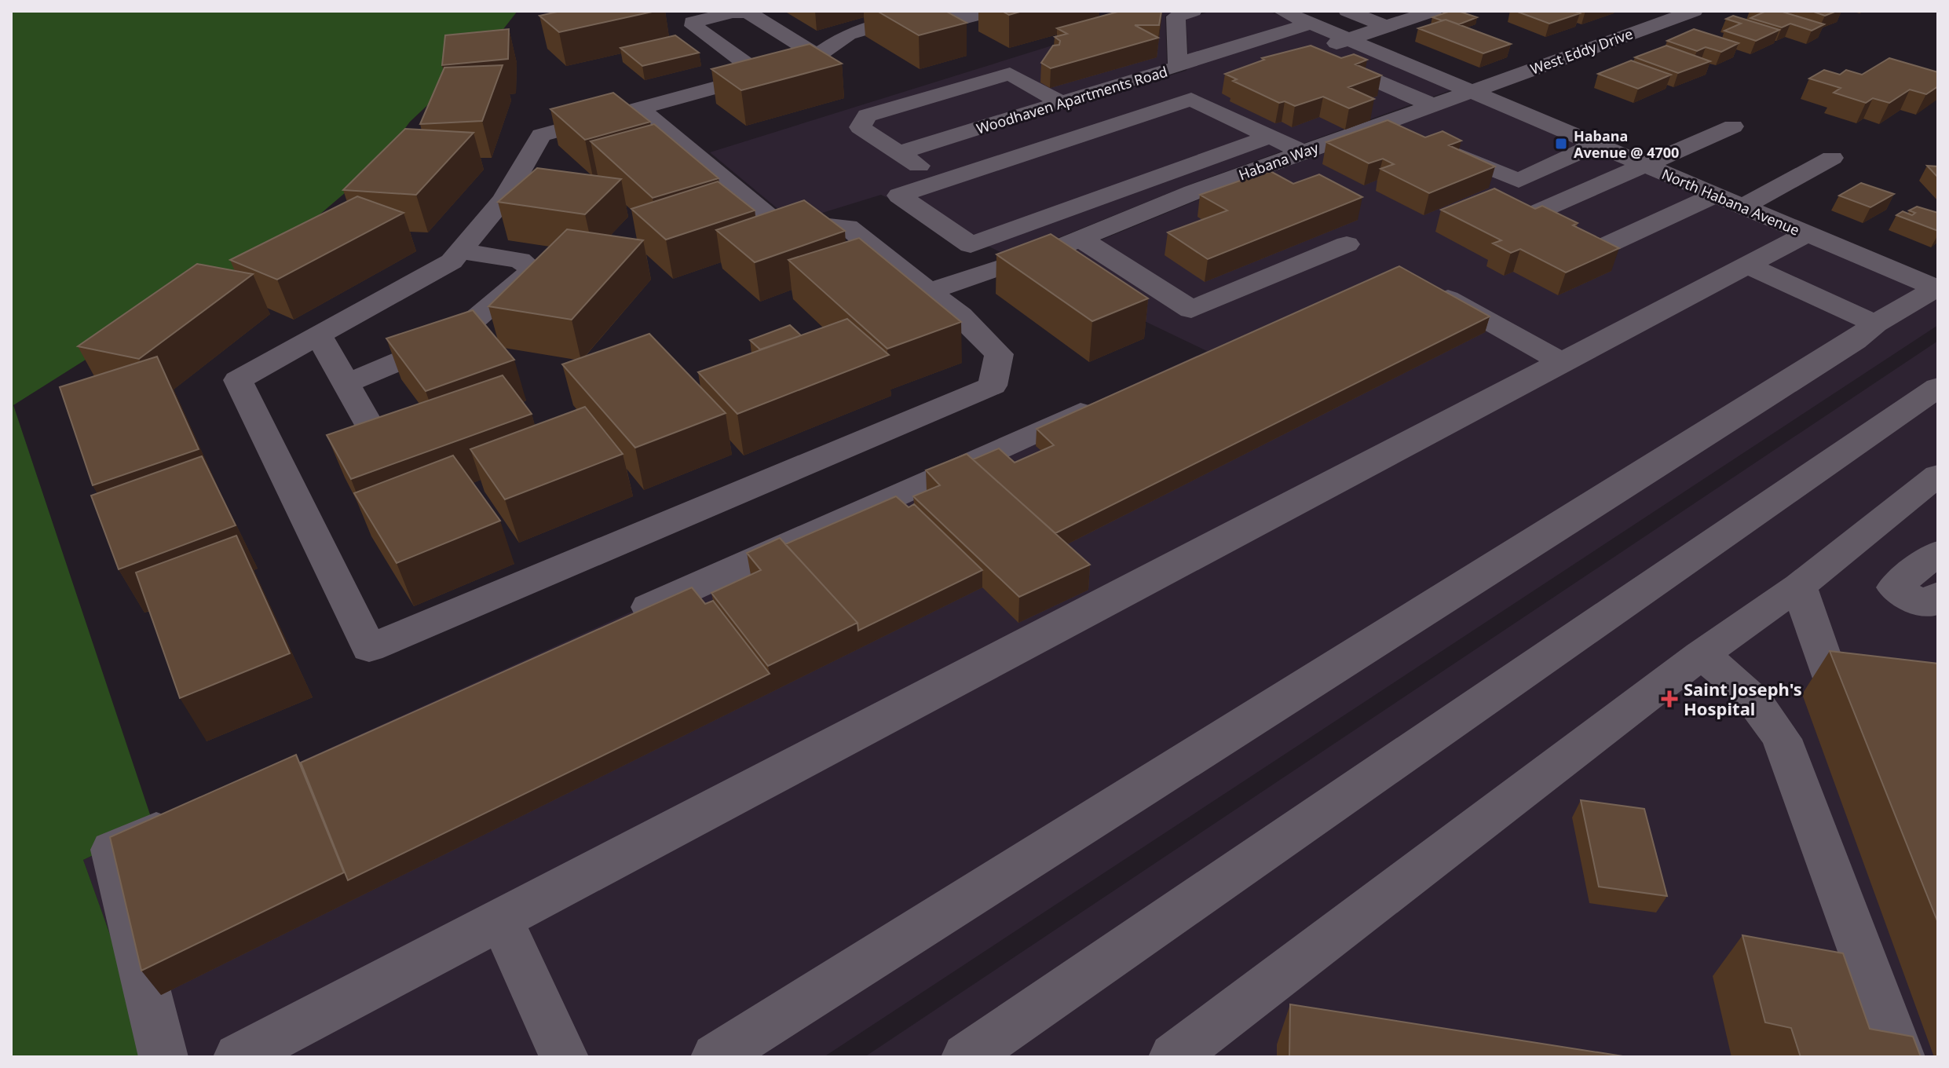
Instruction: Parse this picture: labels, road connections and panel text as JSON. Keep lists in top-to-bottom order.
{
  "streets": {
    "street": [
      "West Eddy Drive",
      "Woodhaven Apartments Road",
      "Habana Way",
      "North Habana Avenue"
    ]
  },
  "crossings": [
    ["West Eddy Drive", "Habana Way"],
    ["West Eddy Drive", "North Habana Avenue"],
    ["Habana Way", "North Habana Avenue"]
  ],
  "places": {
    "transit": ["Habana Avenue @ 4700"],
    "health": ["Saint Joseph's Hospital"]
  }
}
